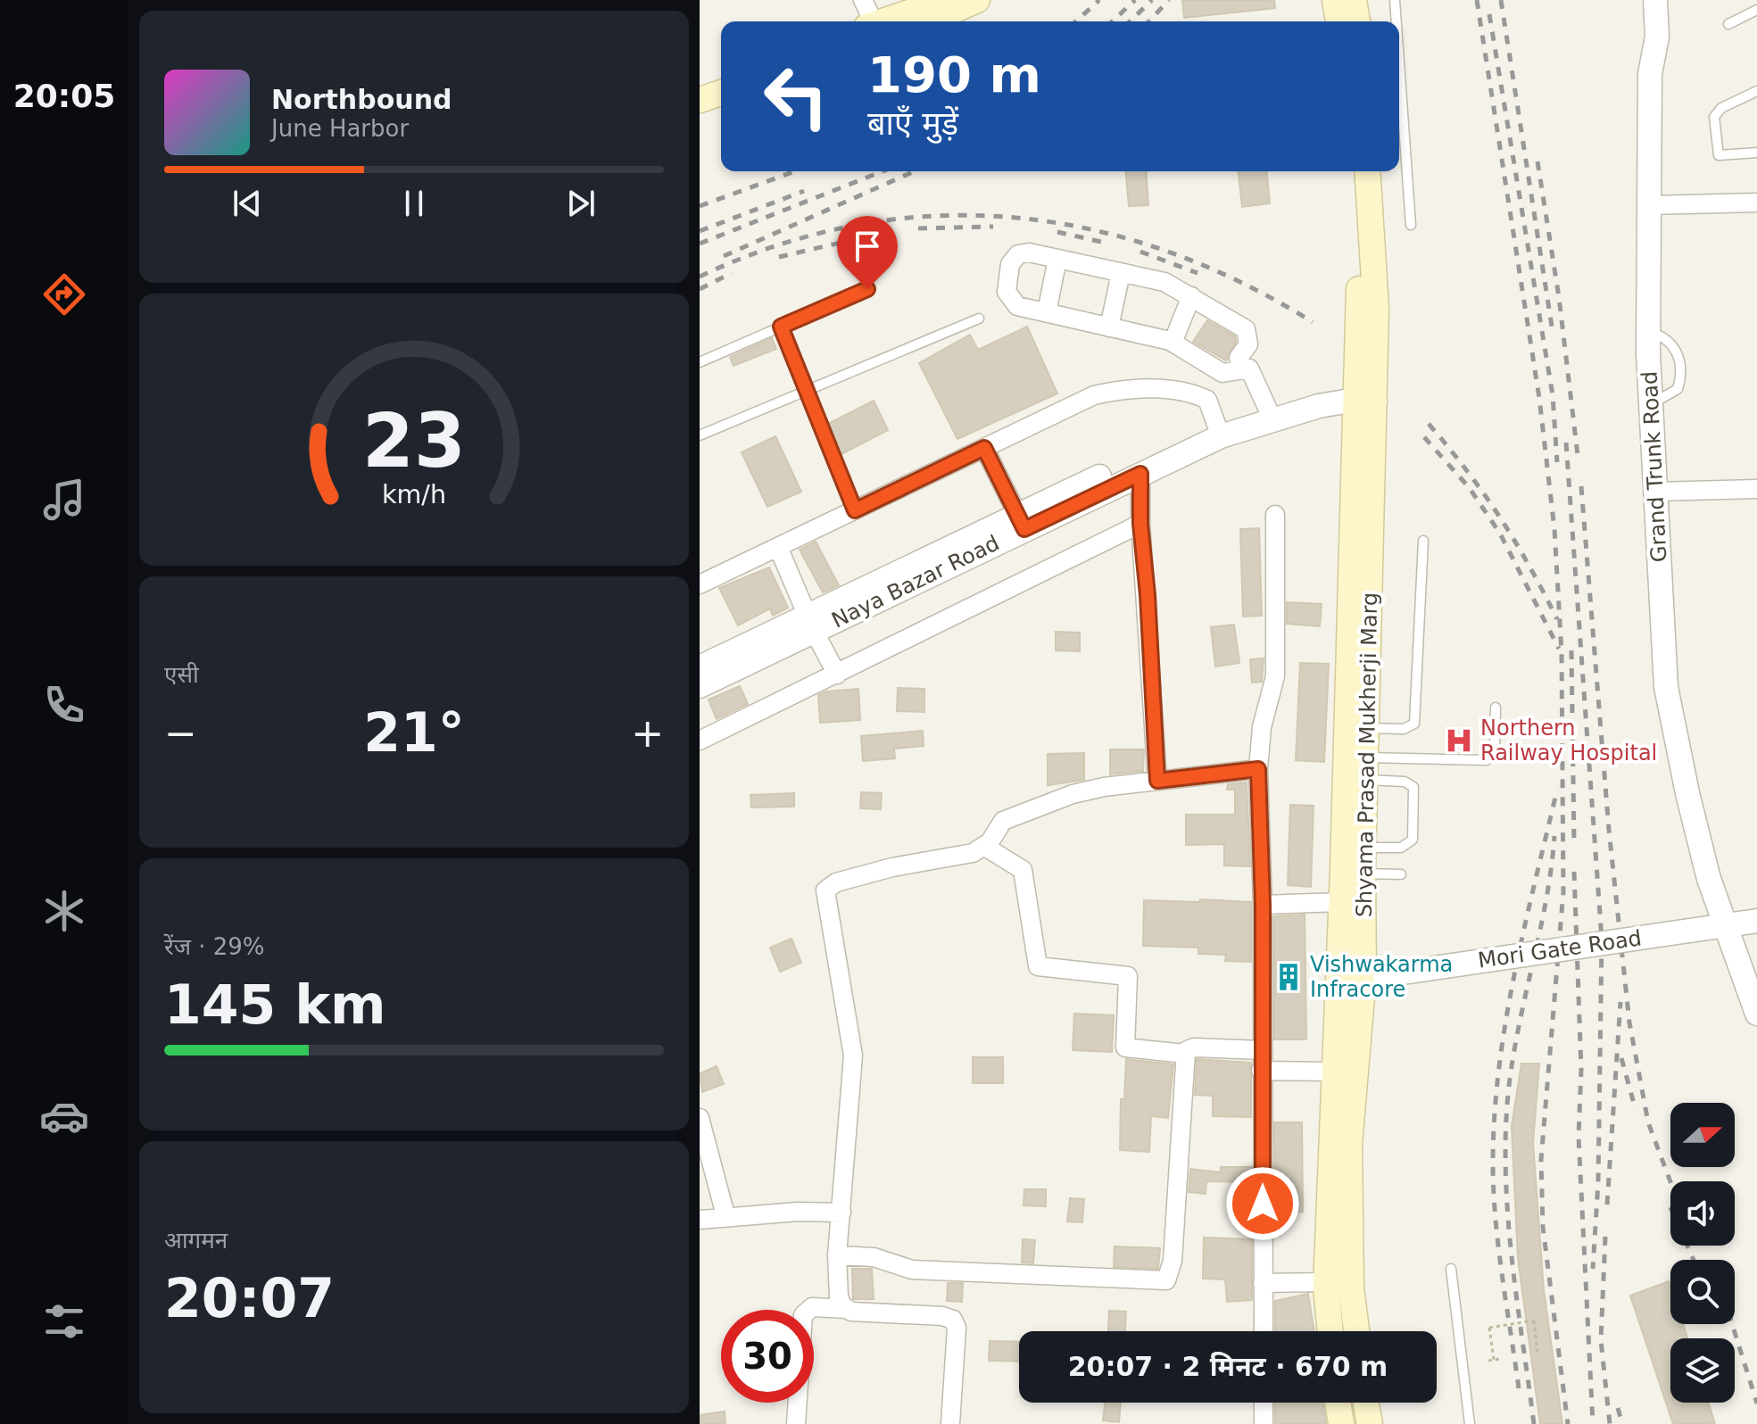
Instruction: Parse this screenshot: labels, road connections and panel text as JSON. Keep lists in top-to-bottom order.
{
  "streets": {
    "main road": ["Shyama Prasad Mukherji Marg"],
    "street": ["Grand Trunk Road", "Naya Bazar Road", "Mori Gate Road"]
  },
  "crossings": [
    ["Grand Trunk Road", "Mori Gate Road"],
    ["Naya Bazar Road", "Shyama Prasad Mukherji Marg"],
    ["Shyama Prasad Mukherji Marg", "Mori Gate Road"]
  ],
  "places": {
    "hospital": ["Northern Railway Hospital"],
    "building": ["Vishwakarma Infracore"]
  },
  "north": "right",
  "page": {
    "tabs": "20:05",
    "turn": ["190 m", "बाएँ मुड़ें"],
    "song": ["Northbound", "June Harbor"],
    "tile": [
      "एसी",
      ["रेंज · 29%", "145 km"],
      ["आगमन", "20:07"]
    ],
    "heat": ["−", "21°", "+"],
    "limit": "30",
    "trip": "20:07 · 2 मिनट · 670 m",
    "gauge": ["23", "km/h"]
  }
}
